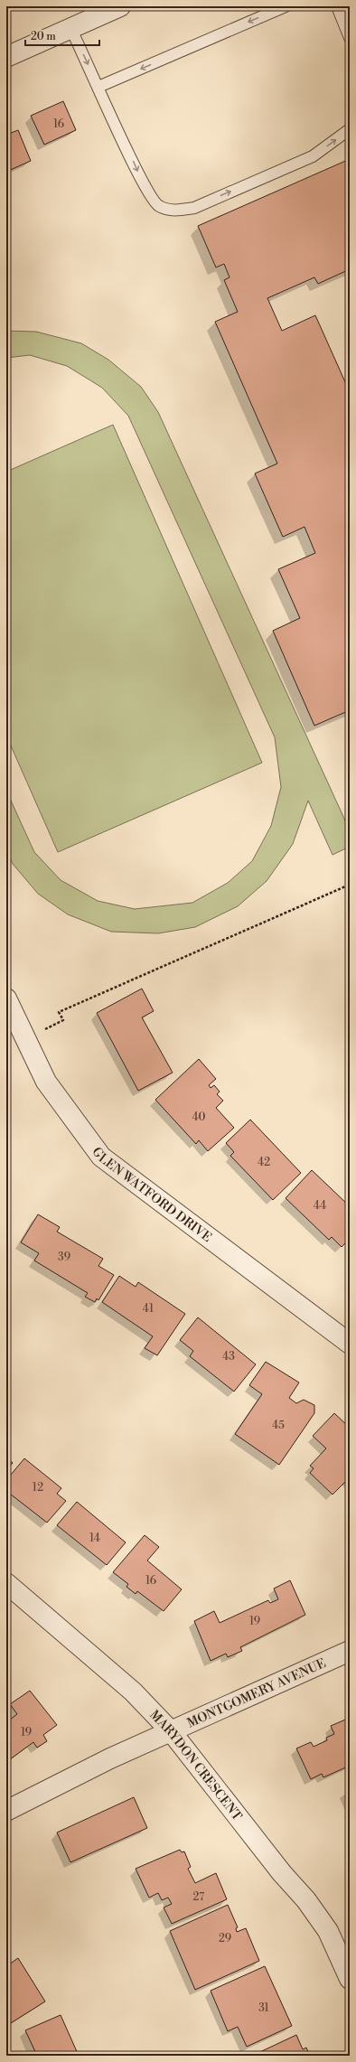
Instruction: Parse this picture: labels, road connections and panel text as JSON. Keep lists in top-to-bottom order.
{
  "streets": {
    "street": ["GLEN WATFORD DRIVE", "MONTGOMERY AVENUE", "MARYDON CRESCENT"]
  },
  "crossings": [
    ["MONTGOMERY AVENUE", "MARYDON CRESCENT"]
  ],
  "house_numbers": [
    "16",
    "40",
    "42",
    "44",
    "39",
    "41",
    "43",
    "45",
    "12",
    "14",
    "16",
    "19",
    "19",
    "27",
    "29",
    "31"
  ],
  "scale_bar": "20 m"
}
